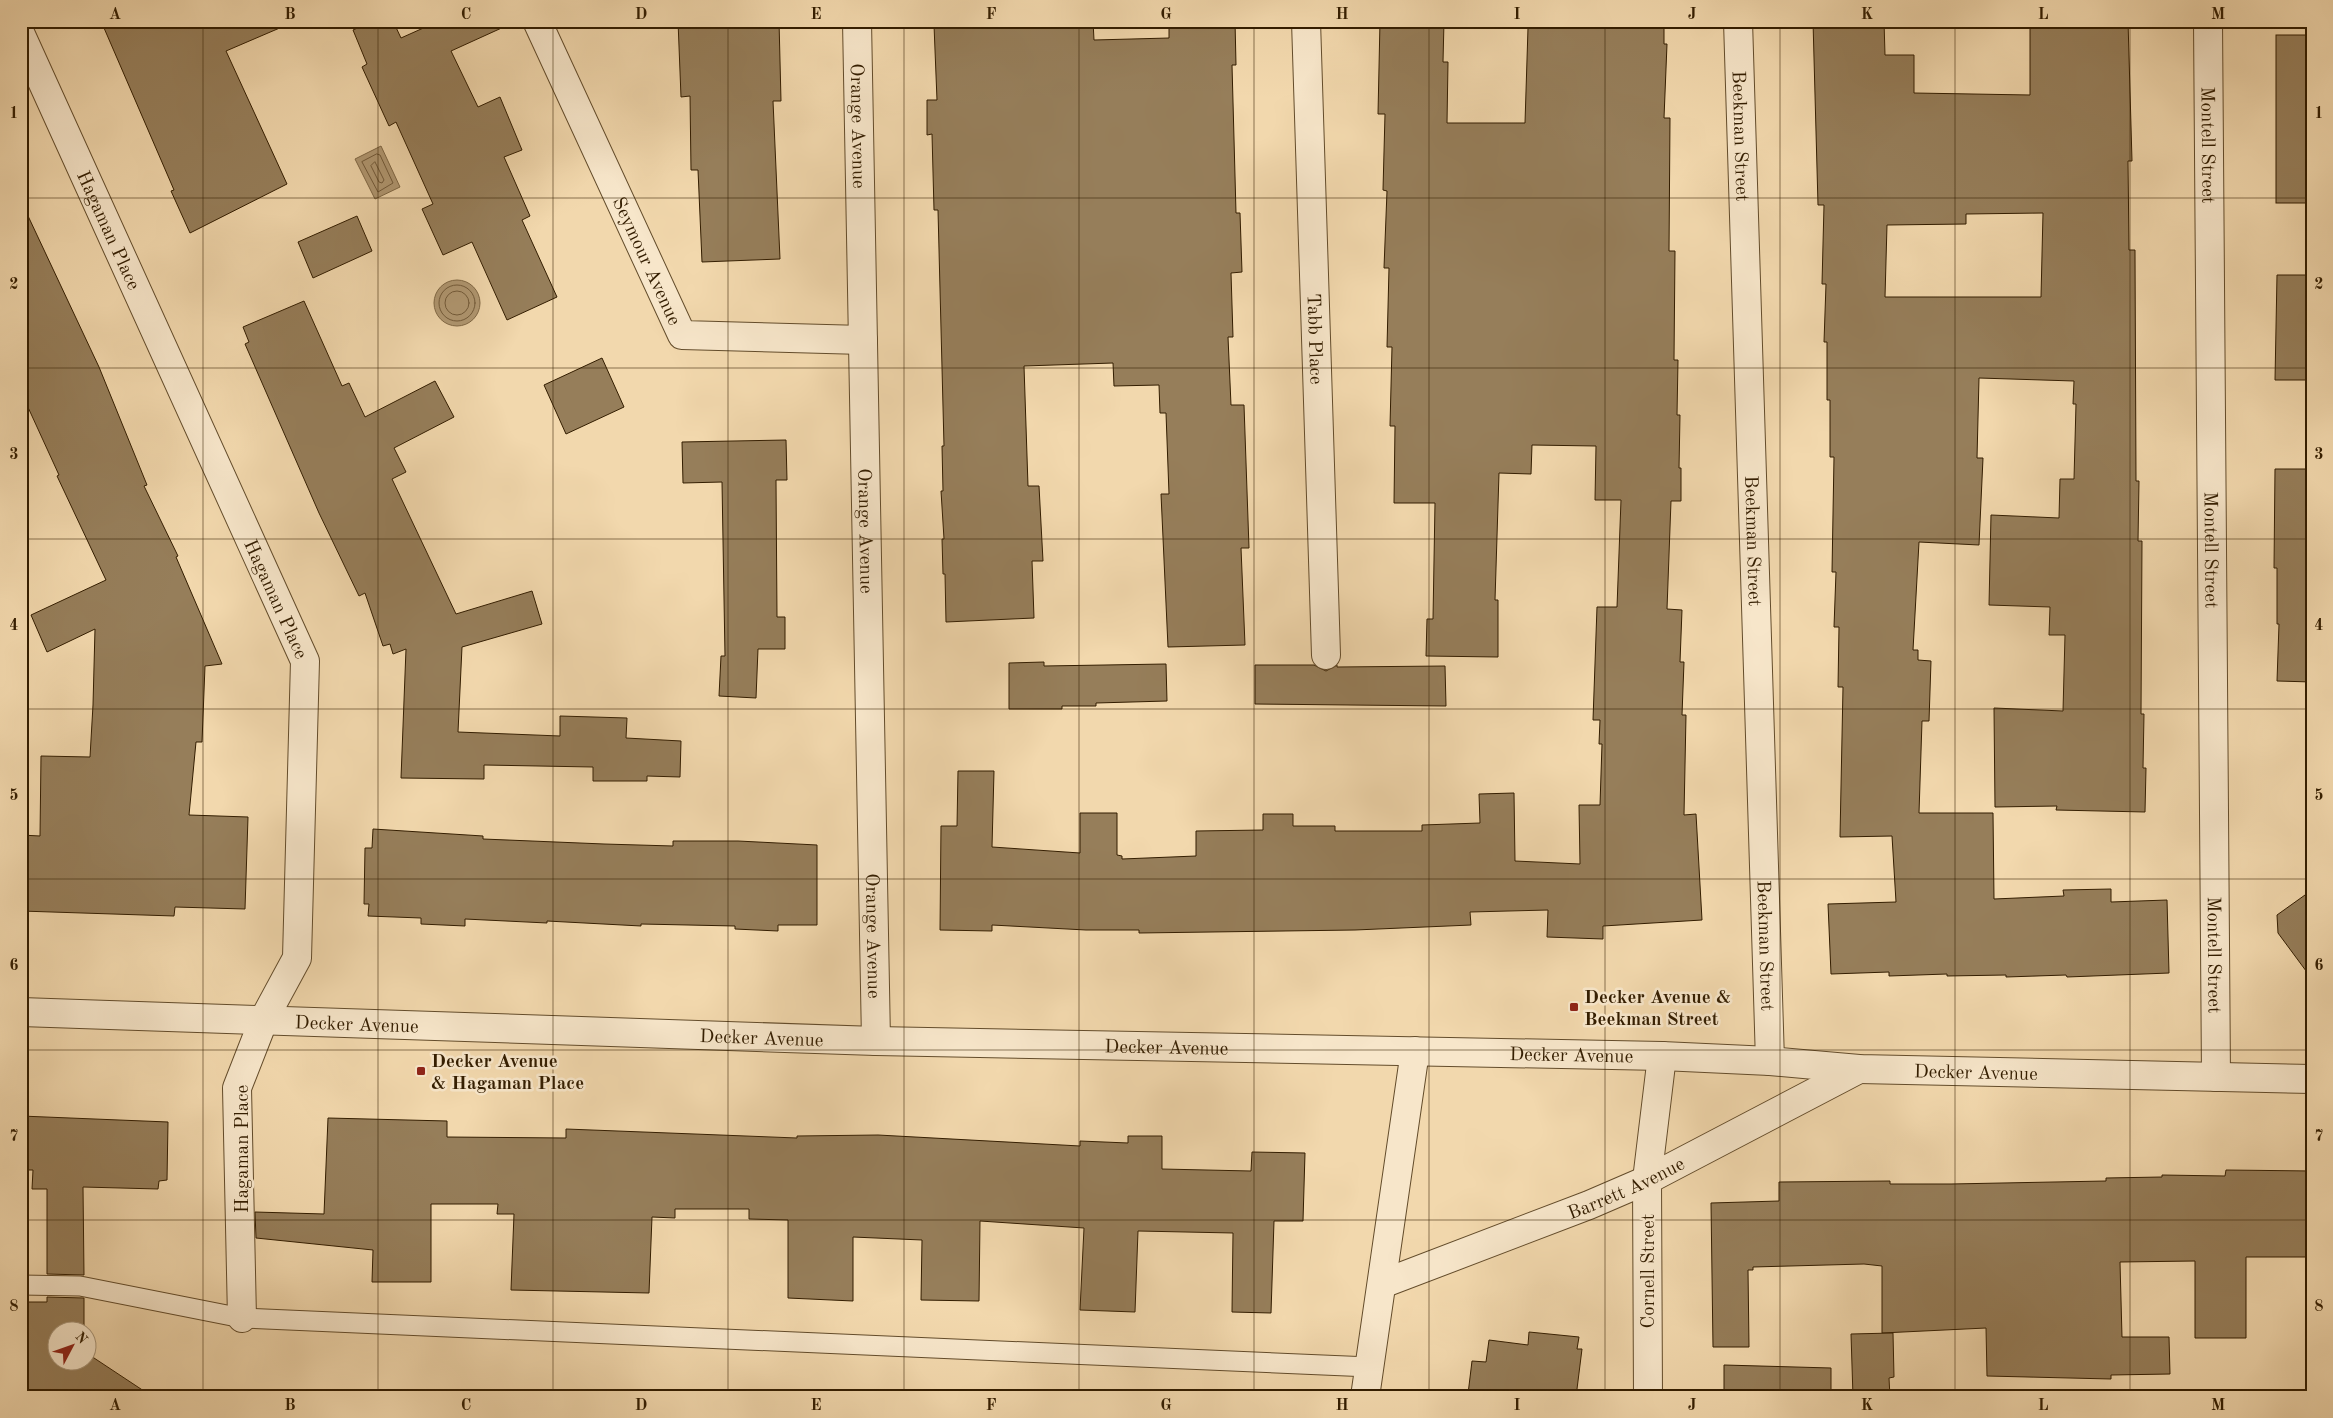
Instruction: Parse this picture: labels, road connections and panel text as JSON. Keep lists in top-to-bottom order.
{
  "streets": {
    "street": [
      "Orange Avenue",
      "Beekman Street",
      "Montell Street",
      "Hagaman Place",
      "Seymour Avenue",
      "Tabb Place",
      "Decker Avenue",
      "Barrett Avenue",
      "Cornell Street"
    ]
  },
  "crossings": [
    ["Orange Avenue", "Seymour Avenue"],
    ["Orange Avenue", "Decker Avenue"],
    ["Beekman Street", "Decker Avenue"],
    ["Montell Street", "Decker Avenue"],
    ["Hagaman Place", "Decker Avenue"],
    ["Decker Avenue", "Barrett Avenue"],
    ["Decker Avenue", "Cornell Street"],
    ["Barrett Avenue", "Cornell Street"]
  ],
  "places": {
    "transit": ["Decker Avenue & Beekman Street", "Decker Avenue & Hagaman Place"]
  },
  "north": "top right",
  "grid": {
    "columns": [
      "A",
      "B",
      "C",
      "D",
      "E",
      "F",
      "G",
      "H",
      "I",
      "J",
      "K",
      "L",
      "M"
    ],
    "rows": [
      "1",
      "2",
      "3",
      "4",
      "5",
      "6",
      "7",
      "8"
    ]
  }
}
